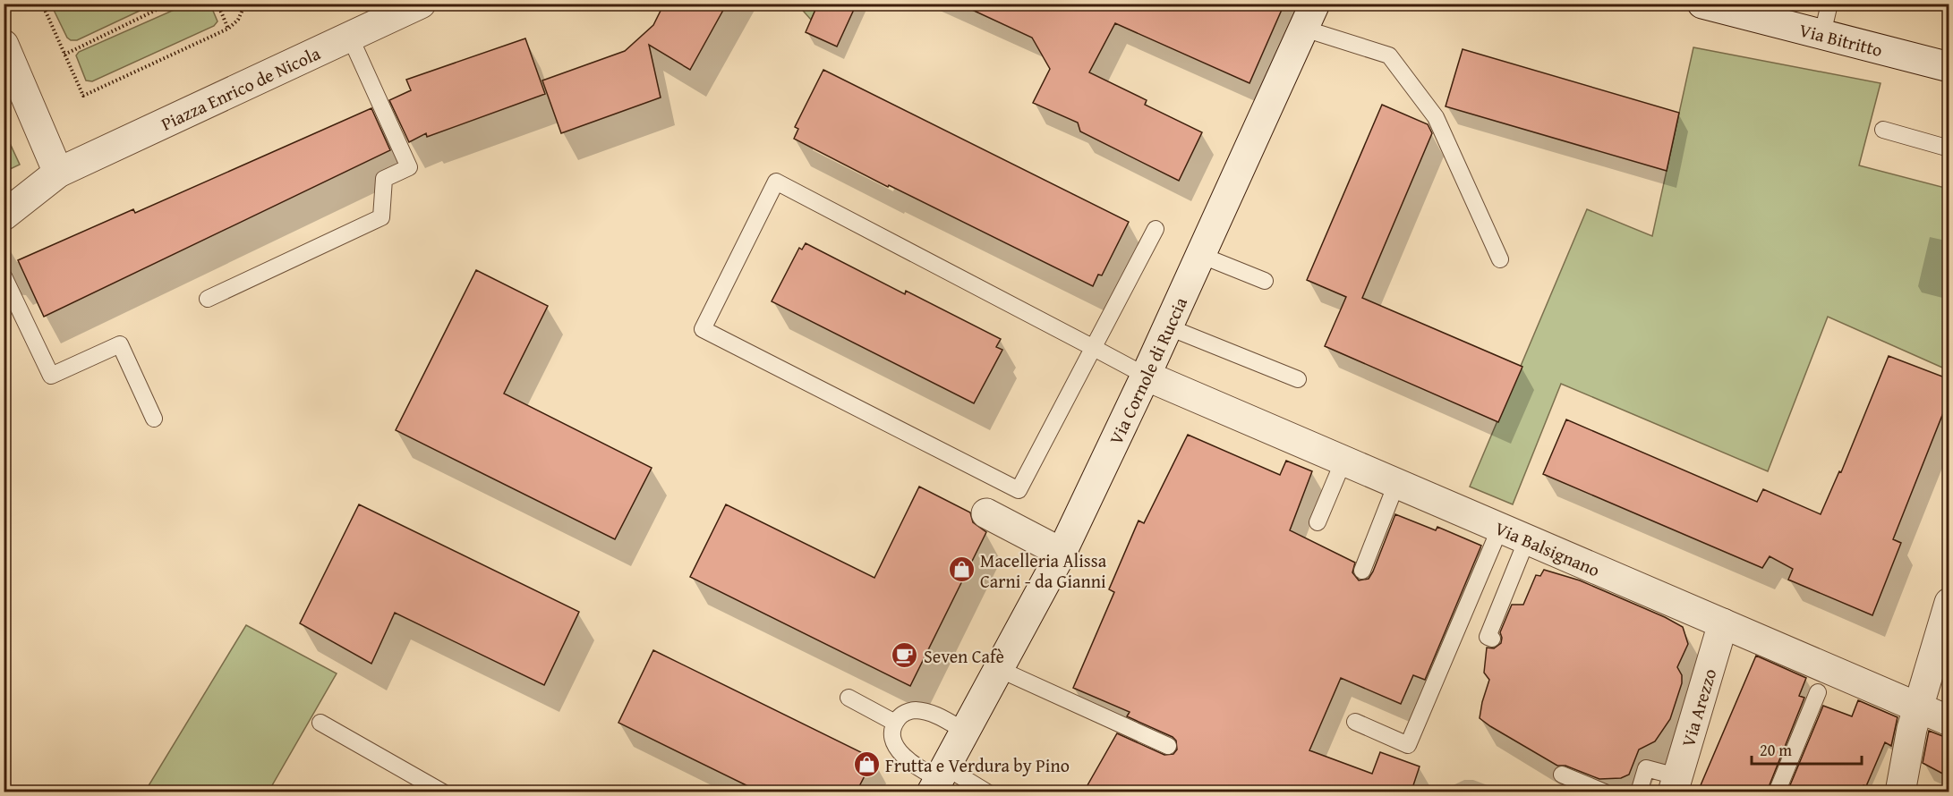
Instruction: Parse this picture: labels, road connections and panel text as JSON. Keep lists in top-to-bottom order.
{
  "streets": {
    "street": [
      "Via Bitritto",
      "Piazza Enrico de Nicola",
      "Via Cornole di Ruccia",
      "Via Balsignano",
      "Via Arezzo"
    ]
  },
  "crossings": [
    ["Via Cornole di Ruccia", "Via Balsignano"],
    ["Via Balsignano", "Via Arezzo"]
  ],
  "places": {
    "shop": ["Macelleria Alissa Carni - da Gianni", "Frutta e Verdura by Pino"],
    "cafe": ["Seven Cafè"]
  },
  "scale_bar": "20 m"
}
